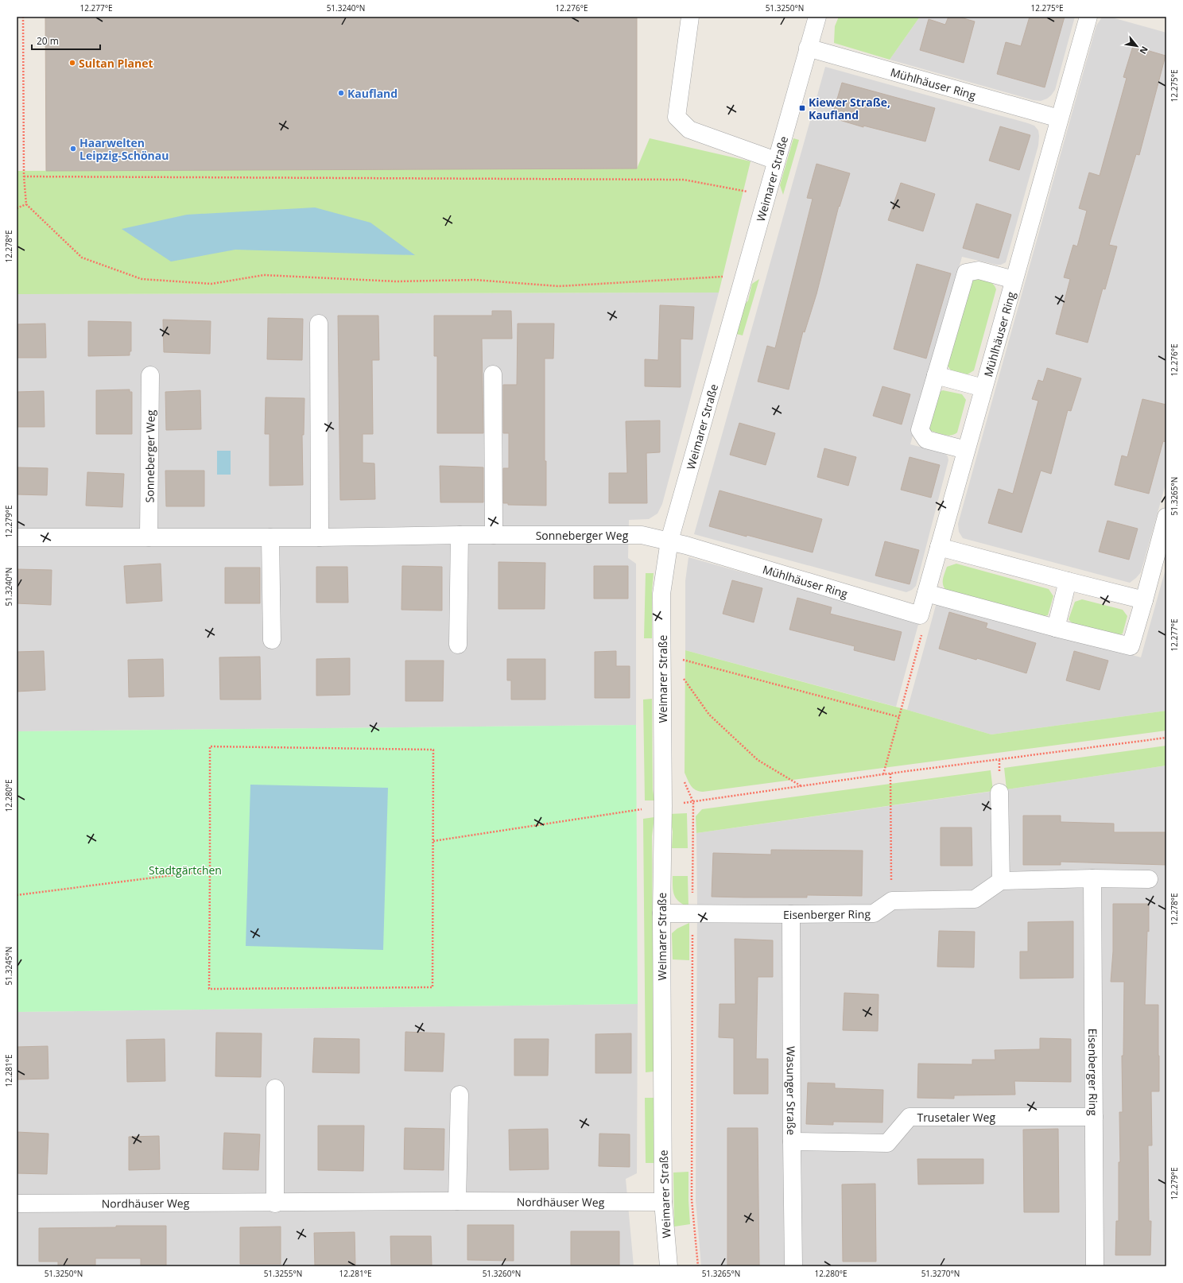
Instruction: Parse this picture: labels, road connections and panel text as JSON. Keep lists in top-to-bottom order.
{
  "streets": {
    "street": [
      "Mühlhäuser Ring",
      "Weimarer Straße",
      "Sonneberger Weg",
      "Eisenberger Ring",
      "Wasunger Straße",
      "Trusetaler Weg",
      "Nordhäuser Weg"
    ]
  },
  "crossings": [
    ["Mühlhäuser Ring", "Weimarer Straße"],
    ["Mühlhäuser Ring", "Sonneberger Weg"],
    ["Weimarer Straße", "Sonneberger Weg"],
    ["Weimarer Straße", "Eisenberger Ring"],
    ["Weimarer Straße", "Nordhäuser Weg"],
    ["Eisenberger Ring", "Wasunger Straße"],
    ["Eisenberger Ring", "Trusetaler Weg"],
    ["Wasunger Straße", "Trusetaler Weg"]
  ],
  "parks": ["Stadtgärtchen"],
  "places": {
    "other": ["Sultan Planet", "Kaufland", "Haarwelten Leipzig-Schönau"],
    "transit": ["Kiewer Straße, Kaufland"]
  },
  "scale_bar": "20 m",
  "north": "bottom right",
  "coordinates": [
    "12.277°E",
    "51.3240°N",
    "12.276°E",
    "51.3250°N",
    "12.275°E",
    "12.278°E",
    "51.3265°N",
    "12.279°E",
    "12.280°E",
    "51.3245°N",
    "12.281°E",
    "51.3255°N",
    "51.3260°N",
    "51.3270°N"
  ]
}
